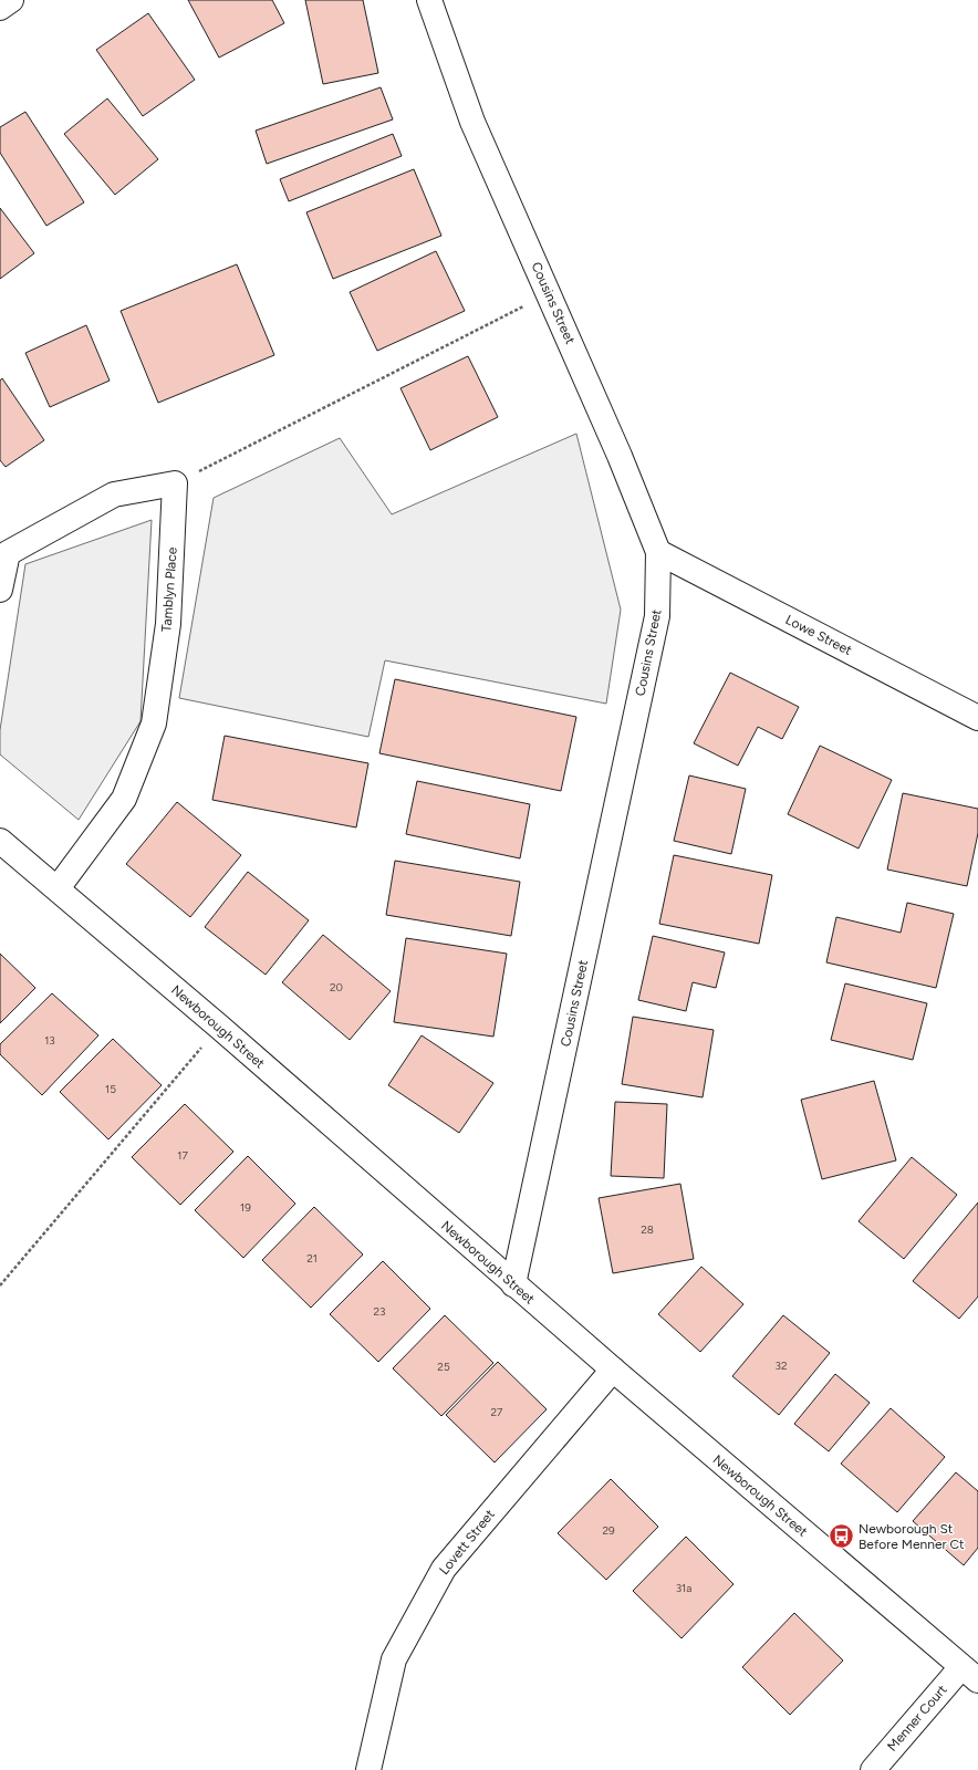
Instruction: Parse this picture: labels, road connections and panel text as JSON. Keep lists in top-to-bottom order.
{
  "streets": {
    "street": [
      "Cousins Street",
      "Tamblyn Place",
      "Lowe Street",
      "Newborough Street",
      "Lovett Street",
      "Menner Court"
    ]
  },
  "crossings": [
    ["Cousins Street", "Lowe Street"],
    ["Cousins Street", "Newborough Street"],
    ["Tamblyn Place", "Newborough Street"],
    ["Newborough Street", "Lovett Street"],
    ["Newborough Street", "Menner Court"]
  ],
  "places": {
    "bus stop": ["Newborough St Before Menner Ct"]
  },
  "house_numbers": [
    "20",
    "13",
    "15",
    "17",
    "19",
    "28",
    "21",
    "23",
    "32",
    "25",
    "27",
    "29",
    "31a"
  ]
}
